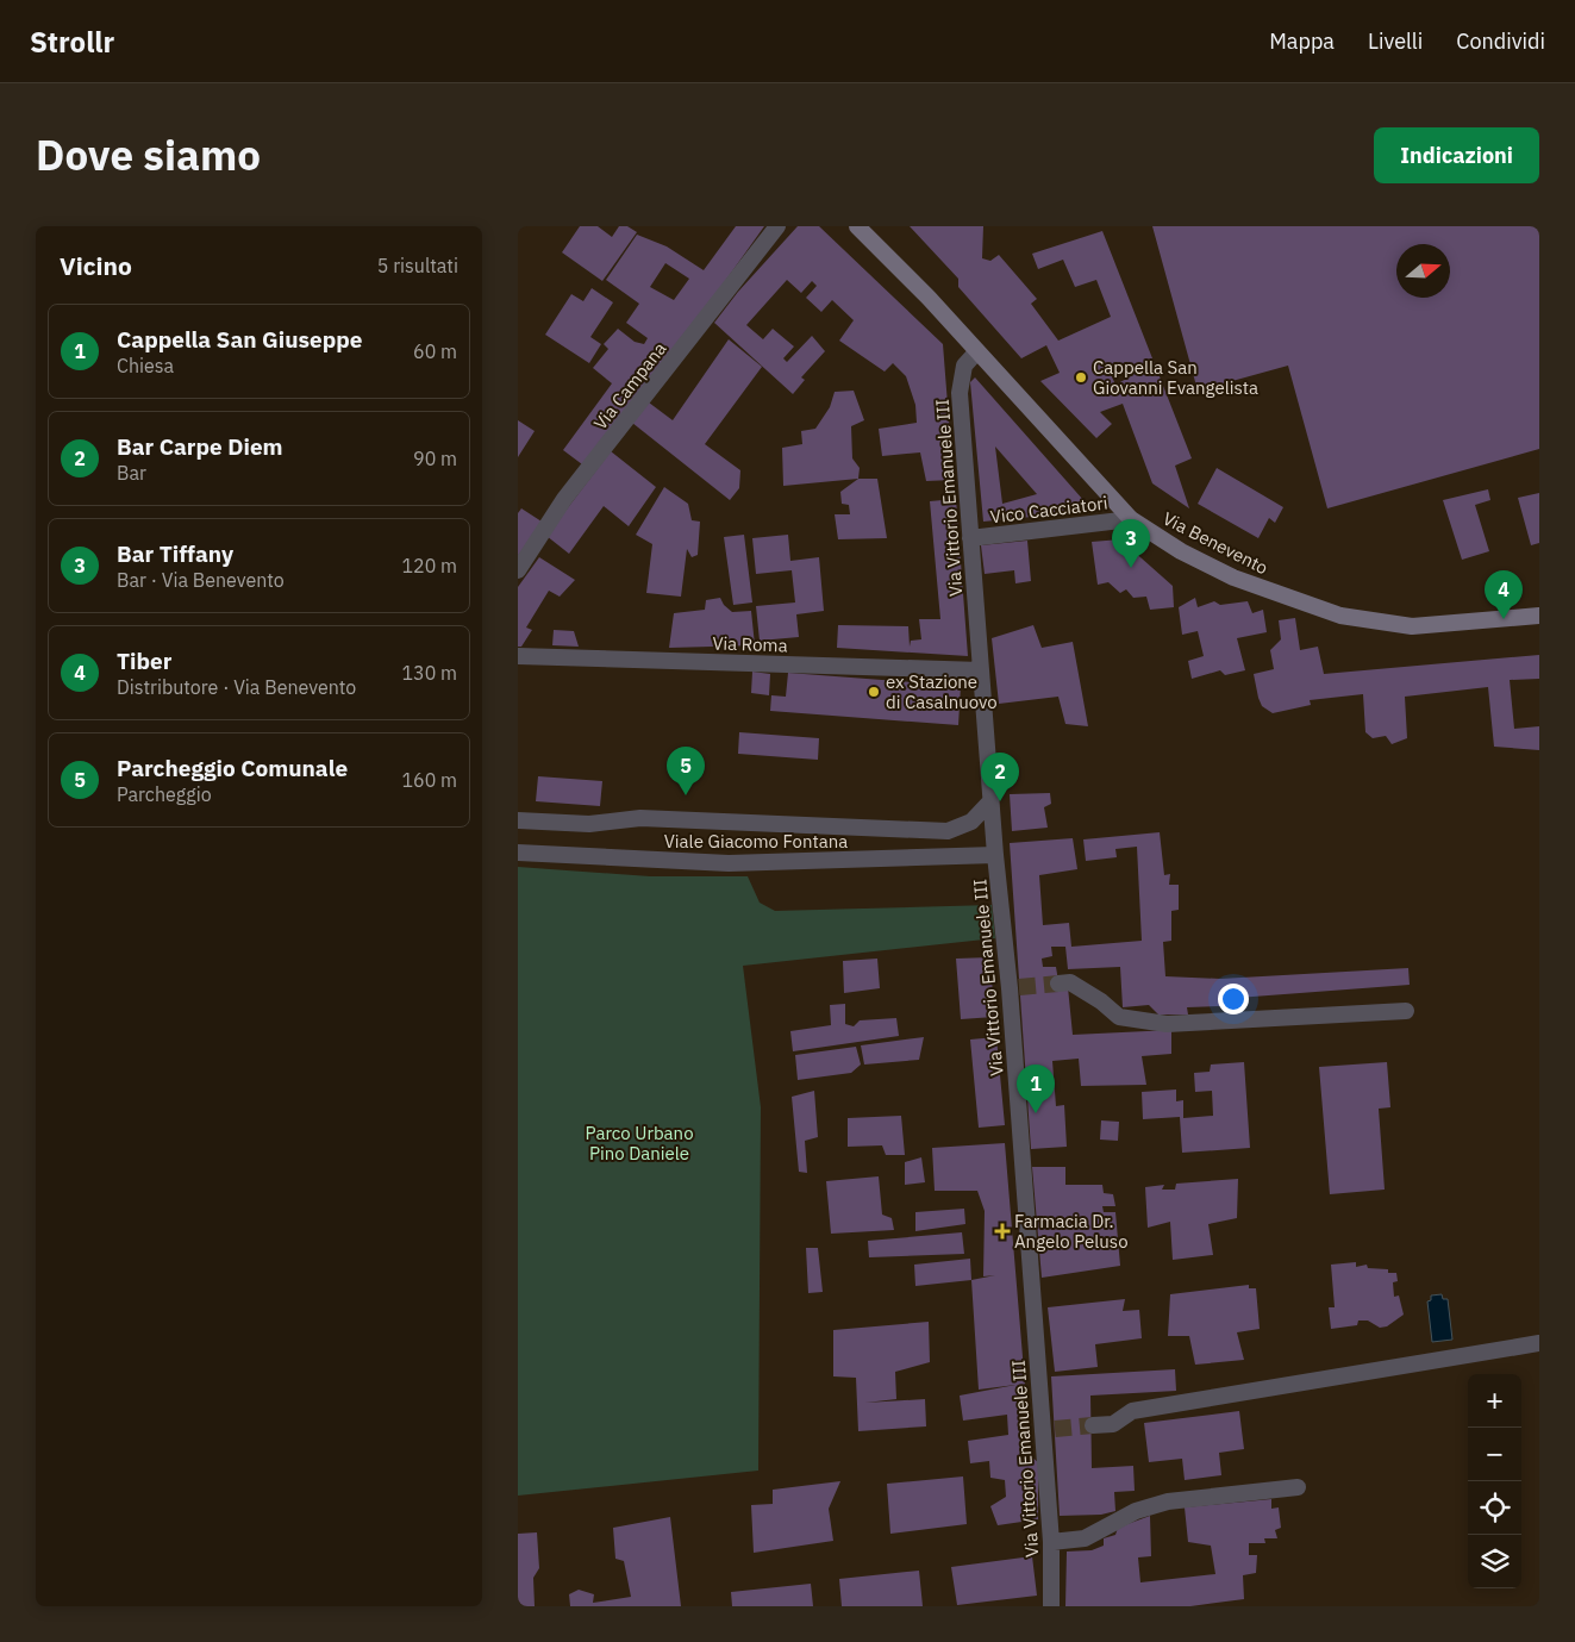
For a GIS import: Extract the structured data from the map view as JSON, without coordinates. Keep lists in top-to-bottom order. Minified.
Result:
{"streets":{"main road":["Via Benevento"],"street":["Via Campana","Via Vittorio Emanuele III","Vico Cacciatori","Via Roma","Viale Giacomo Fontana"]},"crossings":[["Via Vittorio Emanuele III","Vico Cacciatori"],["Via Vittorio Emanuele III","Via Benevento"],["Via Vittorio Emanuele III","Via Roma"],["Via Vittorio Emanuele III","Viale Giacomo Fontana"],["Vico Cacciatori","Via Benevento"]],"parks":["Parco Urbano Pino Daniele"],"places":{"other":["Cappella San Giovanni Evangelista","ex Stazione di Casalnuovo"],"health":["Farmacia Dr. Angelo Peluso"]},"north":"right","page":{"header":"Strollr","nav":["Mappa","Livelli","Condividi"],"title":"Dove siamo","buttons":"Indicazioni","heading":["Vicino","5 risultati"],"list":[{"mark":"1","name":"Cappella San Giuseppe","note":"Chiesa","value":"60 m"},{"mark":"2","name":"Bar Carpe Diem","note":"Bar","value":"90 m"},{"mark":"3","name":"Bar Tiffany","note":"Bar · Via Benevento","value":"120 m"},{"mark":"4","name":"Tiber","note":"Distributore · Via Benevento","value":"130 m"},{"mark":"5","name":"Parcheggio Comunale","note":"Parcheggio","value":"160 m"}],"pins":["3","4","5","2","1"],"map_buttons":["+","−"]}}
